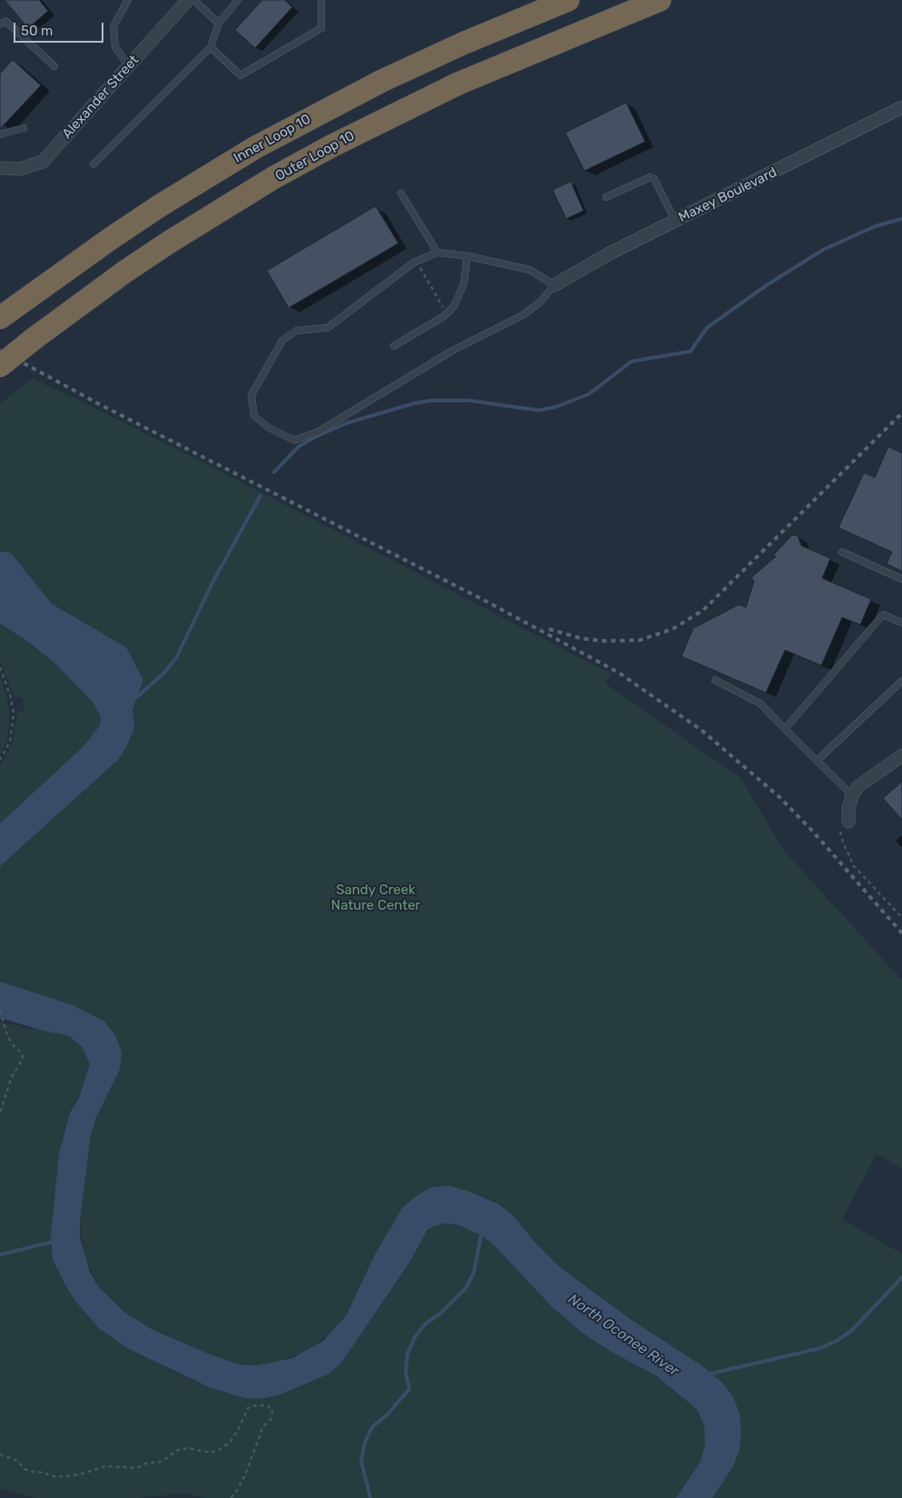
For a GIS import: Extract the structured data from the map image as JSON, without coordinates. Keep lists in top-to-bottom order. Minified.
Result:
{"streets":{"highway":["Inner Loop 10","Outer Loop 10"],"street":["Alexander Street","Maxey Boulevard"]},"water":["North Oconee River"],"parks":["Sandy Creek Nature Center"],"scale_bar":"50 m"}
